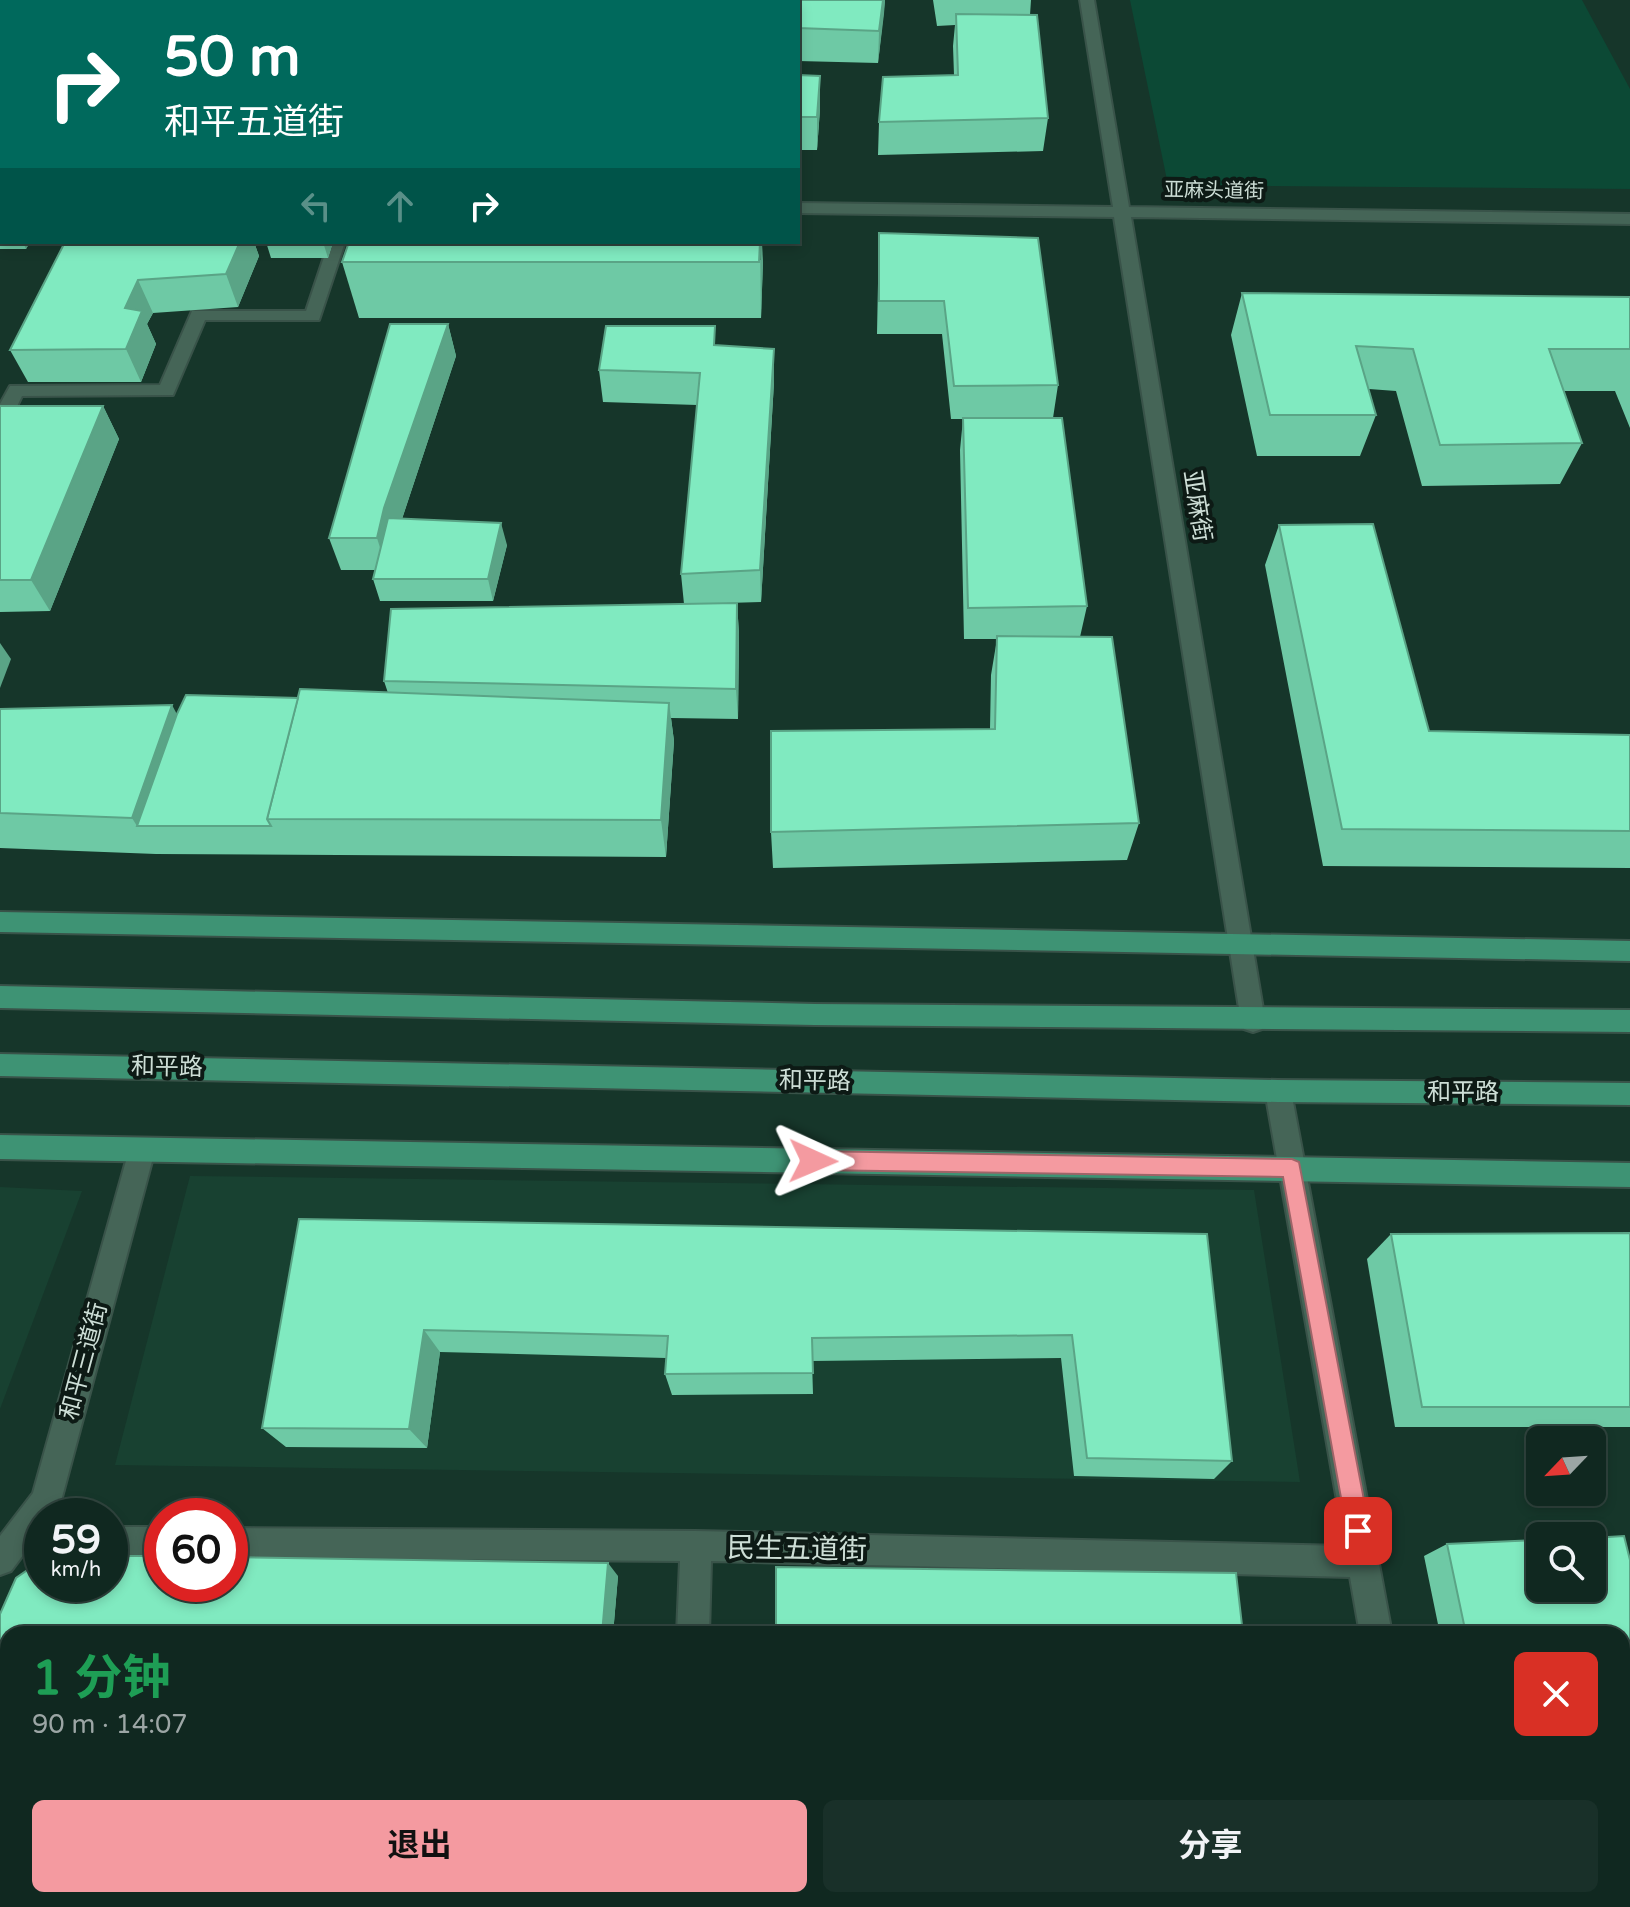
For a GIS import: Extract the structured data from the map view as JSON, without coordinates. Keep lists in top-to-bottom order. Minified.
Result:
{"streets":{"main road":["和平路"],"street":["亚麻头道街","亚麻街","和平三道街","民生五道街"]},"crossings":[["亚麻头道街","亚麻街"]],"north":"bottom left","page":{"turn":["50 m","和平五道街"],"speed":"59 km/h","limit":"60","heading":["1 分钟","90 m · 14:07"],"buttons":["退出","分享"]}}
